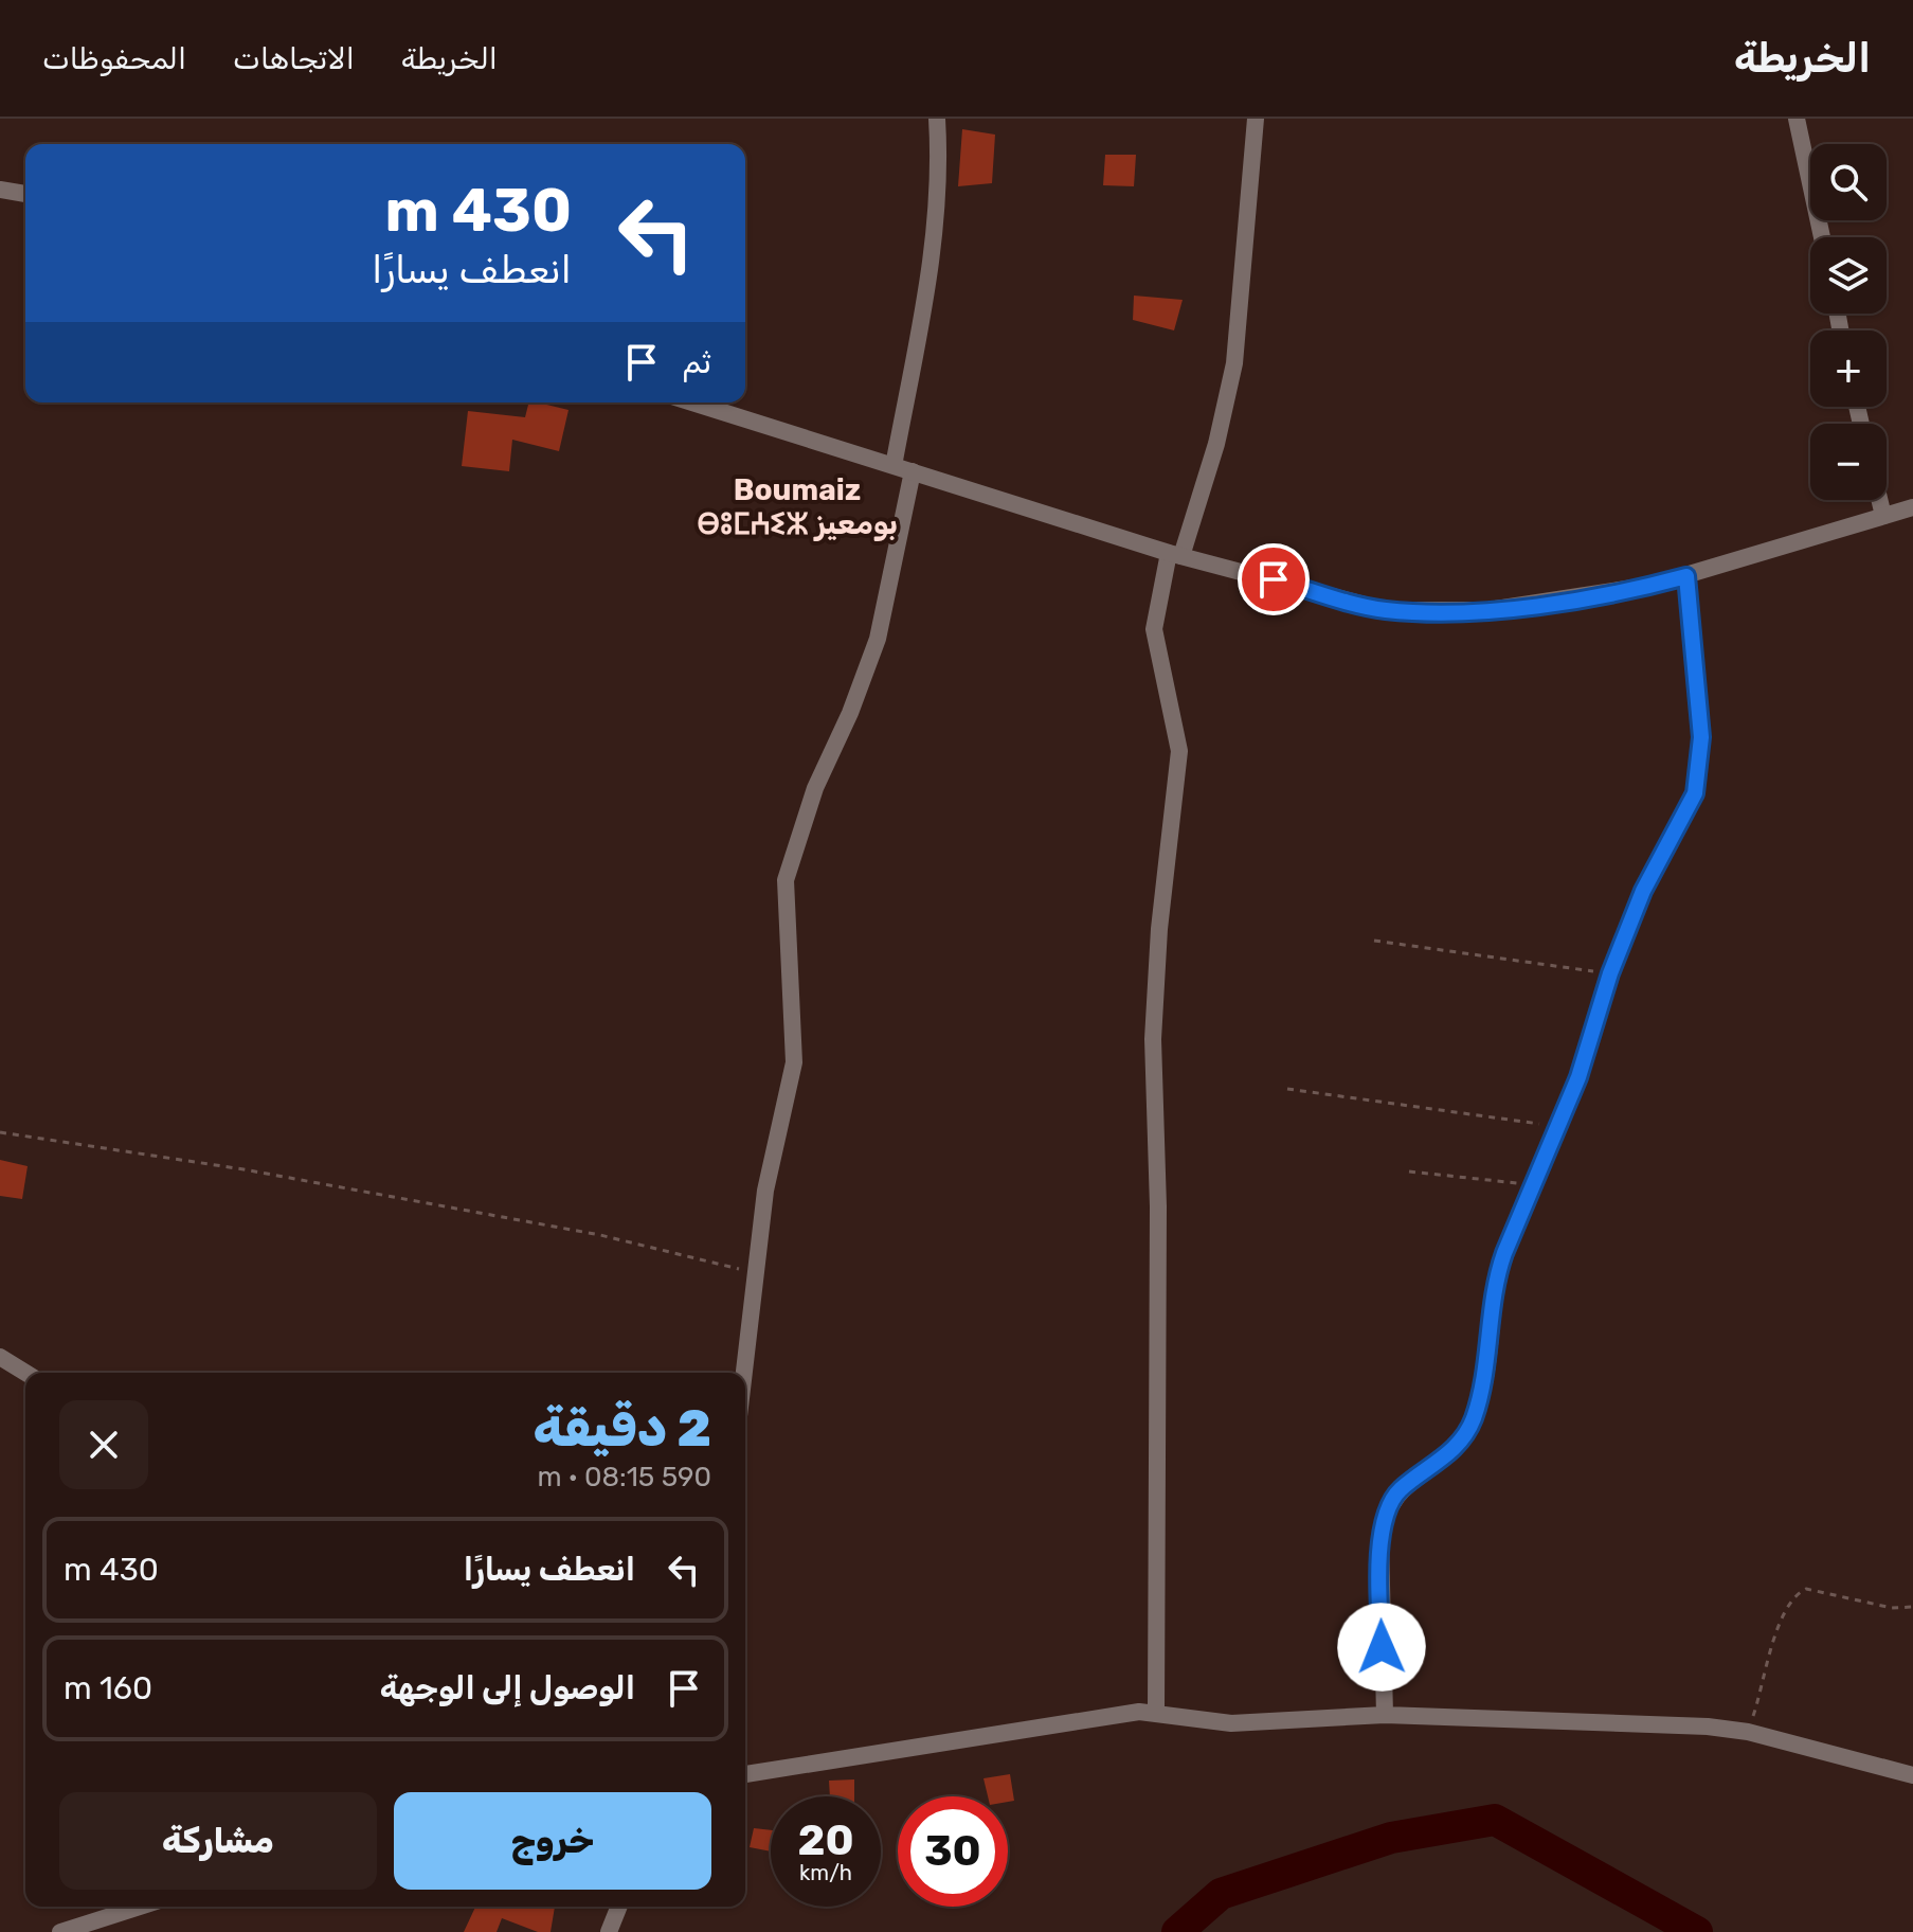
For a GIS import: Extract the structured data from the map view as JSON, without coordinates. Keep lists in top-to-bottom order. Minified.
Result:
{"districts":["Boumaiz ⴱⵓⵎⵄⵉⵣ بومعيز"],"page":{"header":"الخريطة","nav":["الخريطة","الاتجاهات","المحفوظات"],"map_buttons":["+","−"],"turn":["430 m","انعطف يسارًا"],"then":"ثم","heading":["2 دقيقة","590 m · 08:15"],"list":[{"name":"انعطف يسارًا","value":"430 m"},{"name":"الوصول إلى الوجهة","value":"160 m"}],"buttons":["خروج","مشاركة"],"speed":"20 km/h","limit":"30"}}
